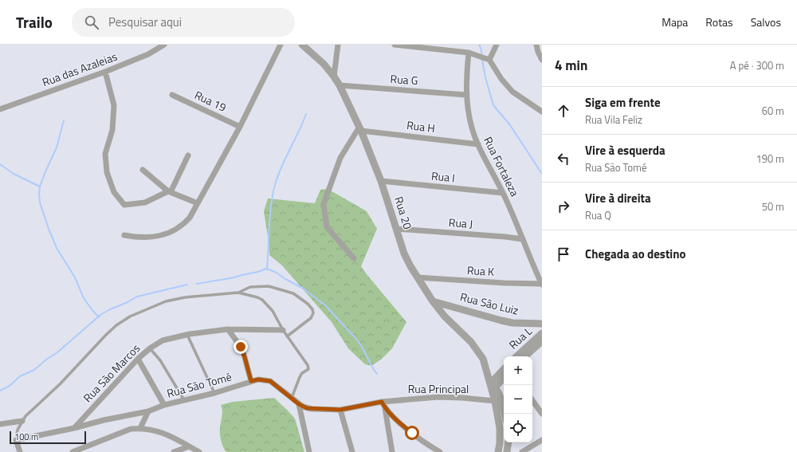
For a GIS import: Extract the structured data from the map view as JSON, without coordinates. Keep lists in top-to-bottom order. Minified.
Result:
{"streets":{"street":["Rua das Azaleias","Rua G","Rua 19","Rua H","Rua Fortaleza","Rua I","Rua 20","Rua J","Rua K","Rua São Luiz","Rua L","Rua São Marcos","Rua São Tomé","Rua Principal"]},"crossings":[["Rua G","Rua Fortaleza"],["Rua G","Rua 20"],["Rua H","Rua Fortaleza"],["Rua H","Rua 20"],["Rua Fortaleza","Rua I"],["Rua Fortaleza","Rua J"],["Rua Fortaleza","Rua K"],["Rua I","Rua 20"],["Rua 20","Rua J"],["Rua 20","Rua K"],["Rua 20","Rua São Luiz"],["Rua 20","Rua Principal"],["Rua São Marcos","Rua São Tomé"],["Rua São Tomé","Rua Principal"]],"scale_bar":"100 m","page":{"header":"Trailo","search":"Pesquisar aqui","nav":["Mapa","Rotas","Salvos"],"heading":["4 min","A pé · 300 m"],"list":[["Siga em frente","Rua Vila Feliz","60 m"],["Vire à esquerda","Rua São Tomé","190 m"],["Vire à direita","Rua Q","50 m"],"Chegada ao destino"],"map_buttons":["+","−"],"scale":"100 m"}}
